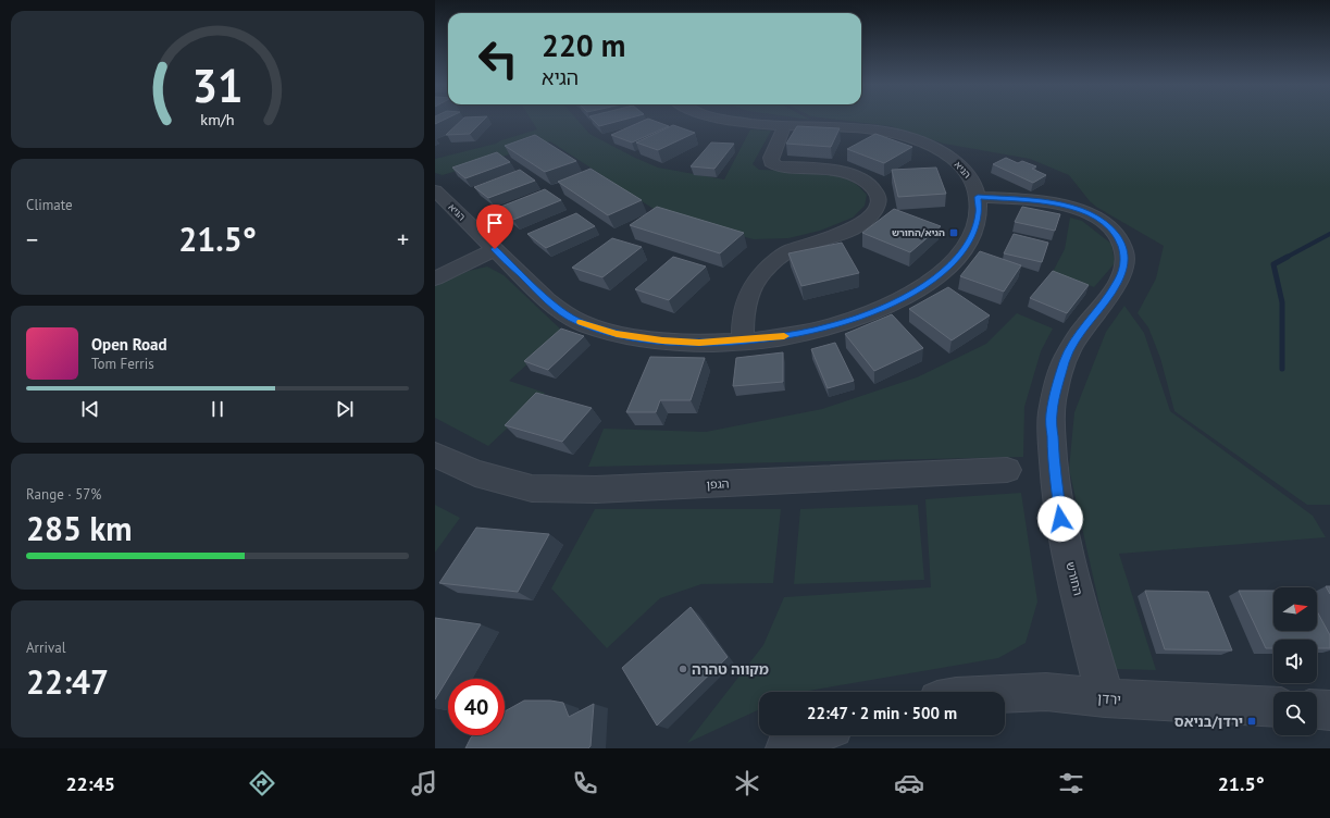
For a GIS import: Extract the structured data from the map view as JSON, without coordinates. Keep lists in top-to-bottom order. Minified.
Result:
{"streets":{"street":["הגיא","הגפן","החורש","ירדן"]},"crossings":[["הגיא","החורש"],["החורש","ירדן"]],"places":{"transit":["הגיא/החורש","ירדן/בניאס"],"other":["מקווה טהרה"]},"north":"right","page":{"turn":["220 m","הגיא"],"tile":["Climate",["Range · 57%","285 km"],["Arrival","22:47"]],"heat":["−","21.5°","+"],"song":["Open Road","Tom Ferris"],"limit":"40","trip":"22:47 · 2 min · 500 m","tabs":["22:45","21.5°"],"gauge":["31","km/h"]}}
